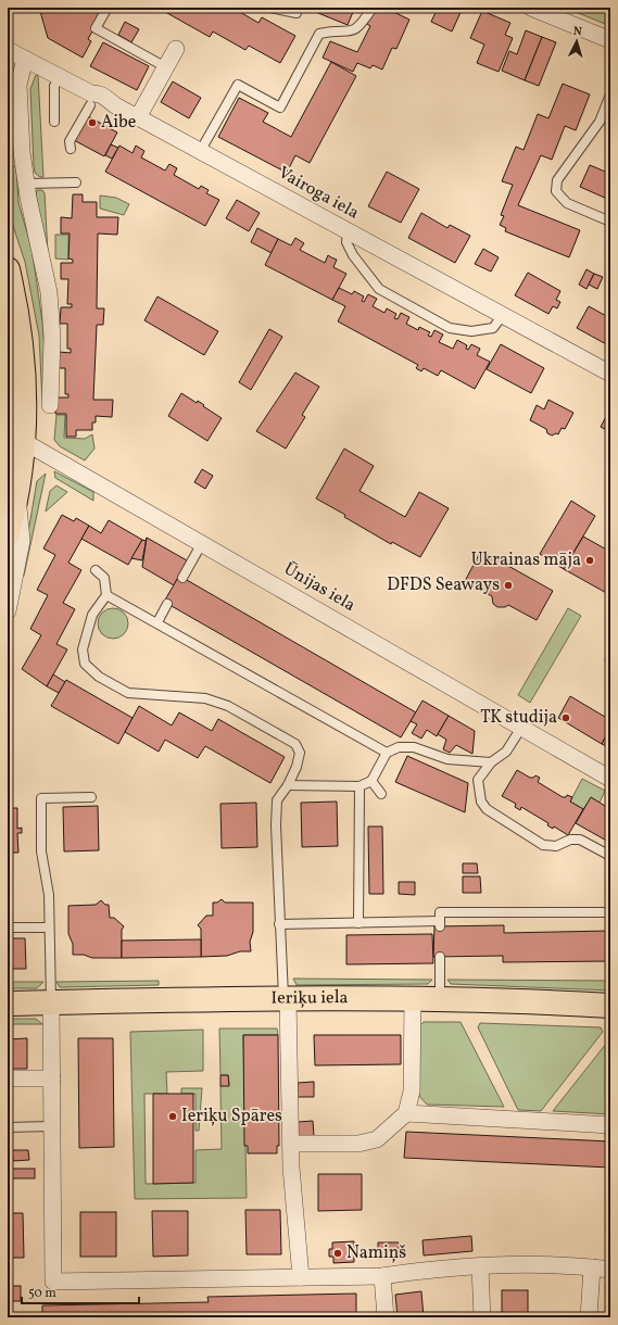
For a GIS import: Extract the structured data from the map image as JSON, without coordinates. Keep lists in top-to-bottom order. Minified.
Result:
{"streets":{"main road":["Ieriķu iela"],"street":["Vairoga iela","Ūnijas iela"]},"places":["Aibe","Ukrainas māja","DFDS Seaways","TK studija","Ieriķu Spāres","Namiņš"],"scale_bar":"50 m","north":"top"}
